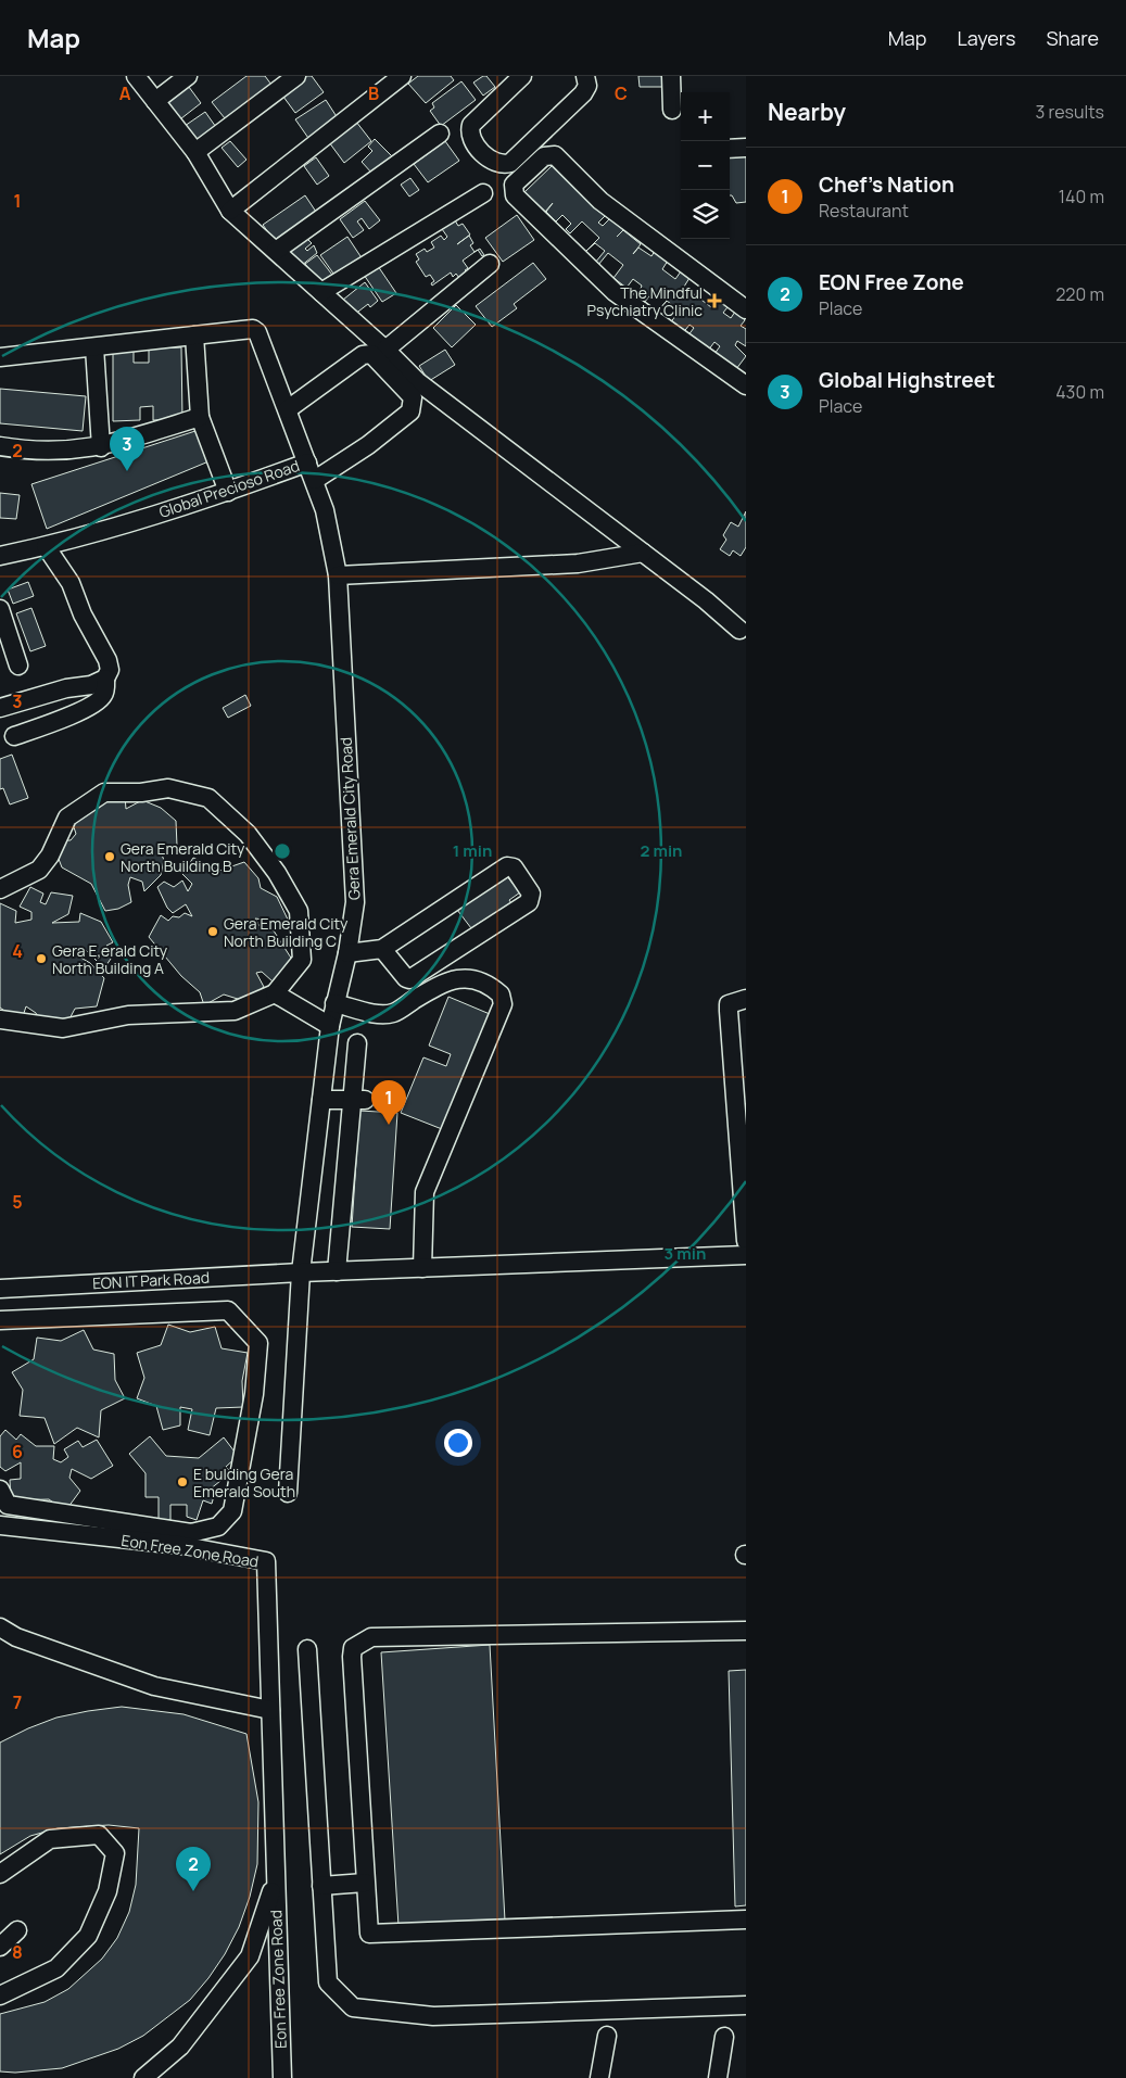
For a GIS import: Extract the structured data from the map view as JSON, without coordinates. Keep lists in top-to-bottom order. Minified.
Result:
{"streets":{"street":["Global Precioso Road","Gera Emerald City Road","EON IT Park Road","Eon Free Zone Road"]},"crossings":[["Global Precioso Road","Gera Emerald City Road"],["Gera Emerald City Road","EON IT Park Road"]],"places":{"health":["The Mindful Psychiatry Clinic"],"other":["Gera Emerald City North Building B","Gera Emerald City North Building C","Gera E,erald City North Building A","E bulding Gera Emerald South"]},"page":{"header":"Map","nav":["Map","Layers","Share"],"heading":["Nearby","3 results"],"map_buttons":["+","−"],"list":[{"mark":"1","name":"Chef’s Nation","note":"Restaurant","value":"140 m"},{"mark":"2","name":"EON Free Zone","note":"Place","value":"220 m"},{"mark":"3","name":"Global Highstreet","note":"Place","value":"430 m"}],"pins":["3","1","2"]},"grid":{"columns":["A","B","C"],"rows":["1","2","3","4","5","6","7","8"]},"rings":["1 min","2 min","3 min"]}
